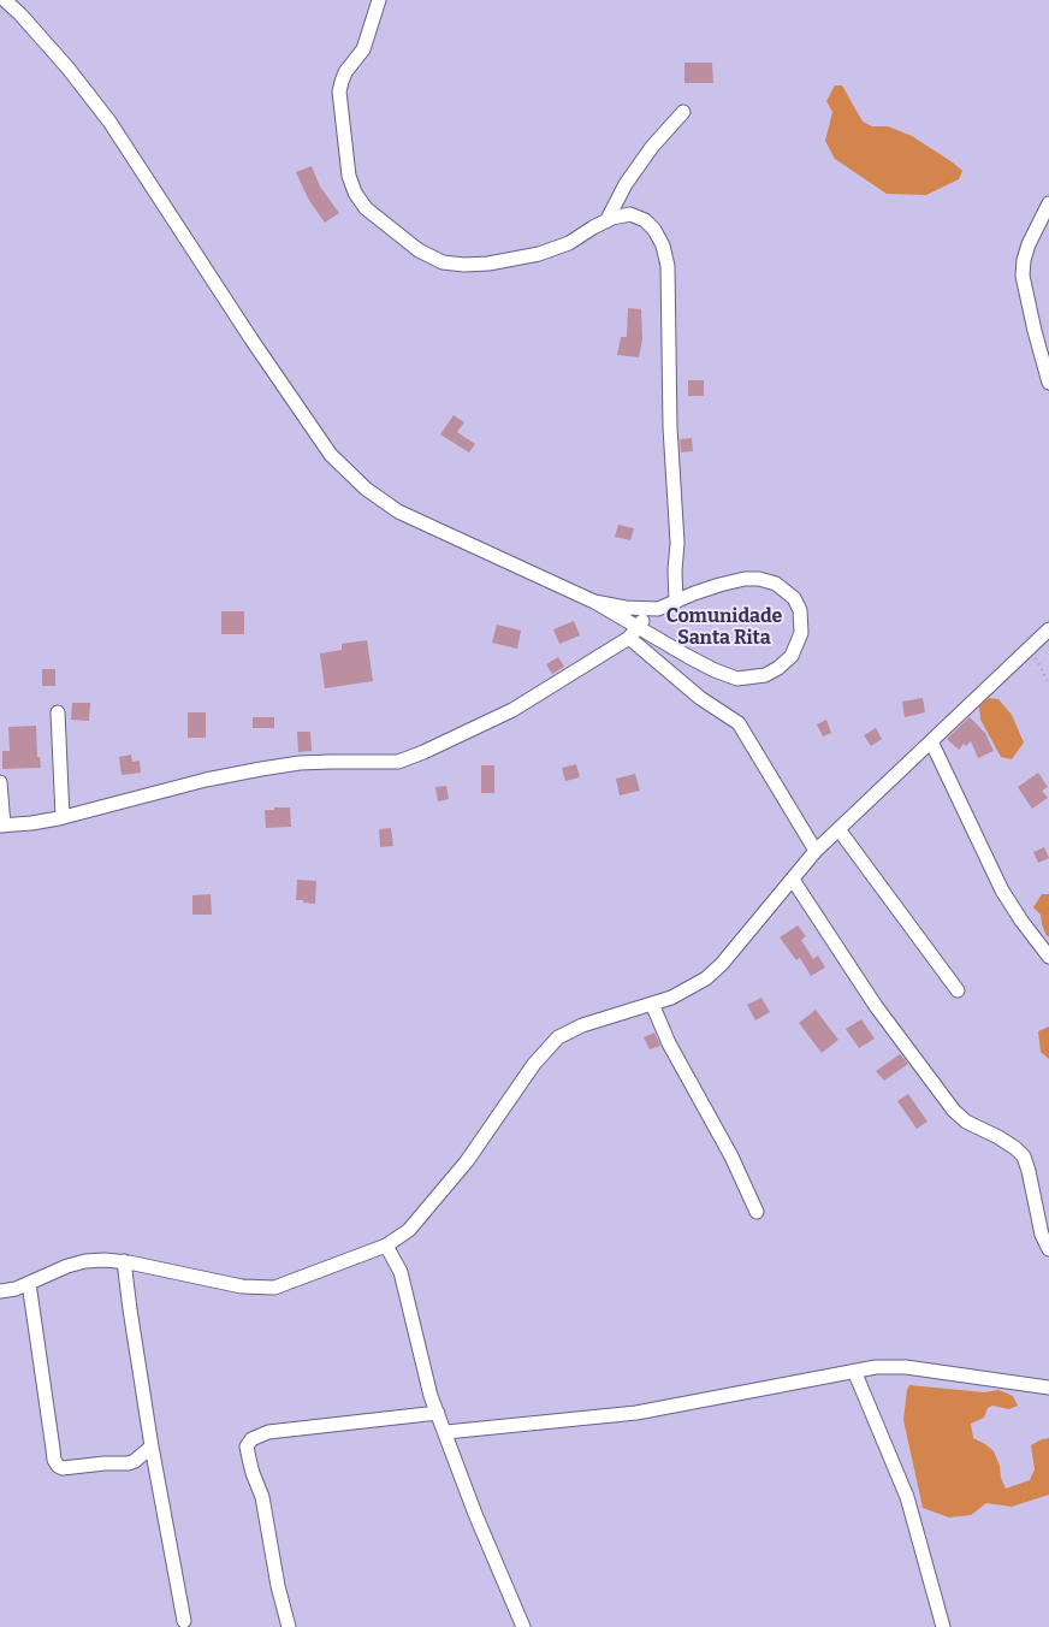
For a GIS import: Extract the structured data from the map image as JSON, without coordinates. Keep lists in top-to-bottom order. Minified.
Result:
{"districts":["Comunidade Santa Rita"]}
